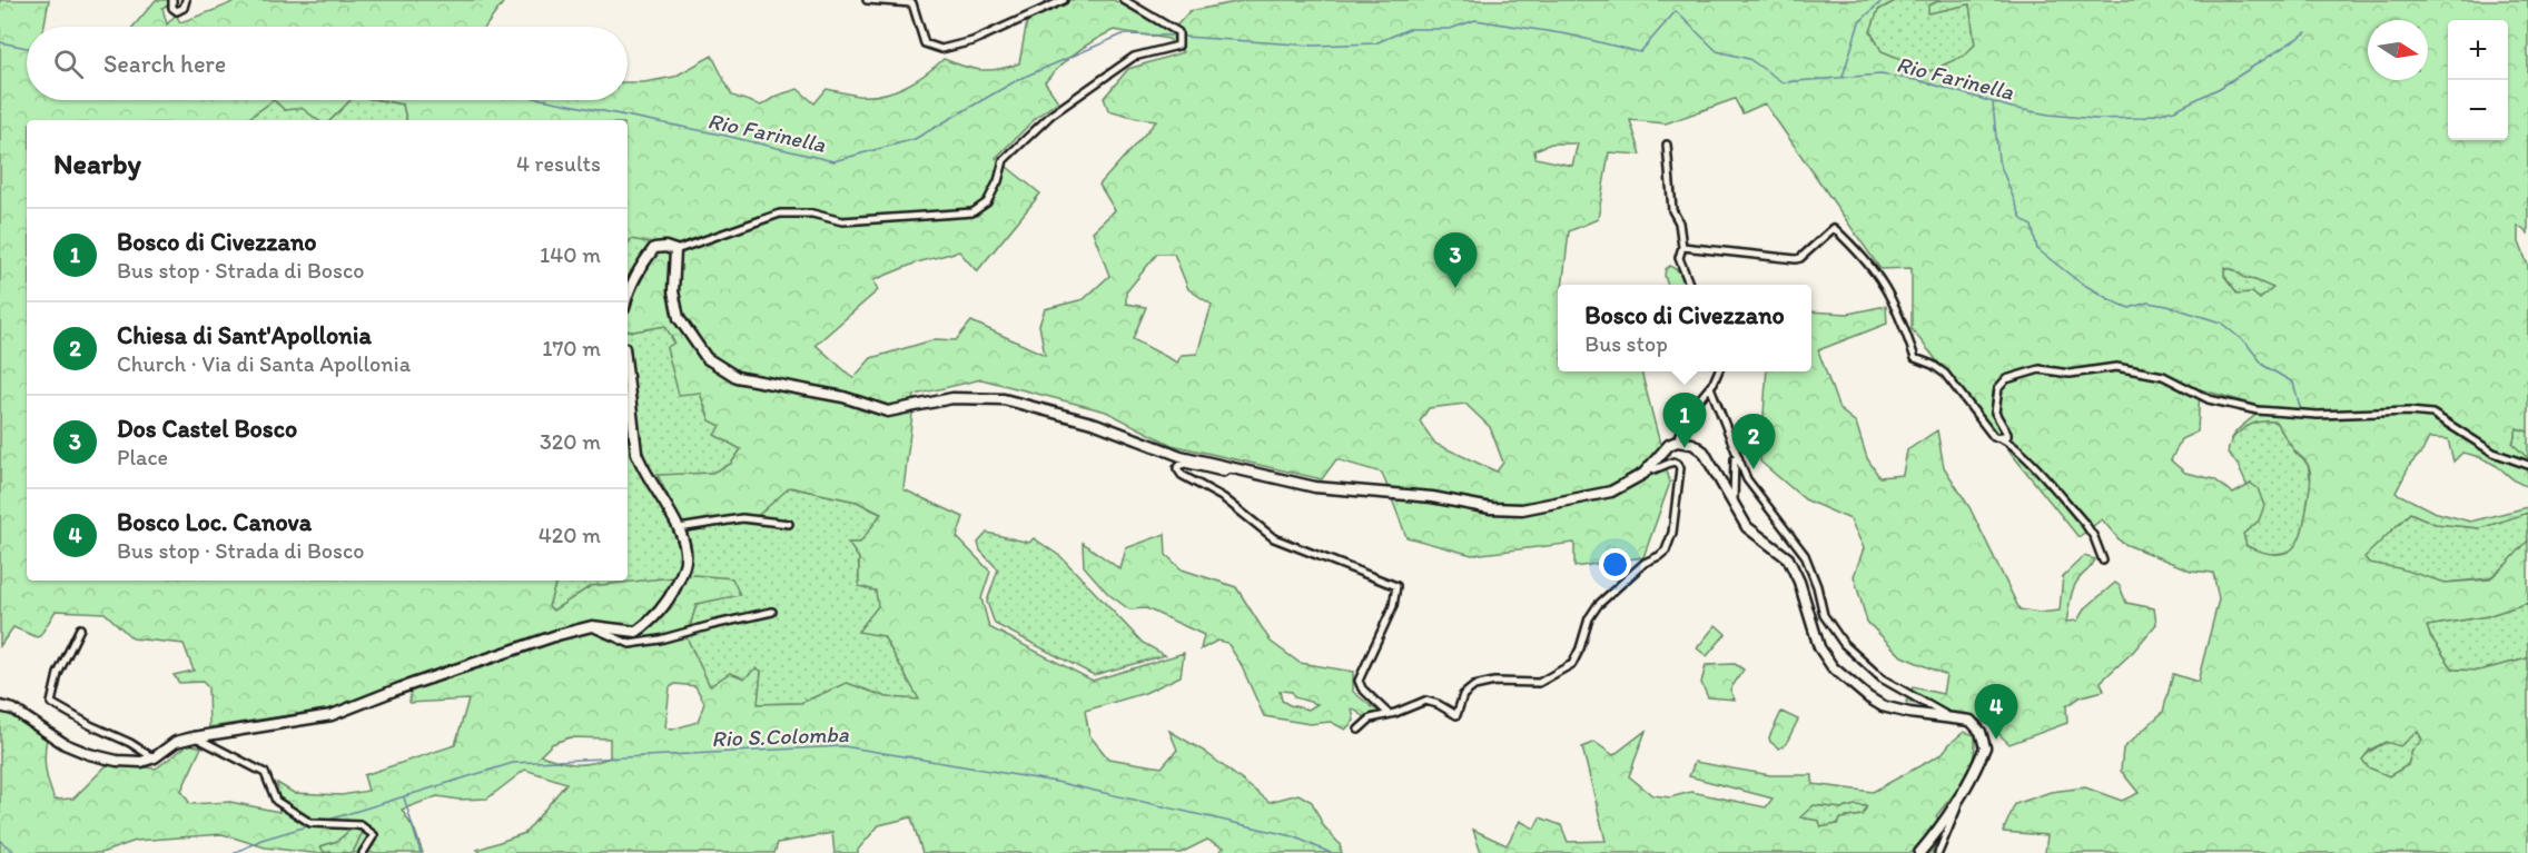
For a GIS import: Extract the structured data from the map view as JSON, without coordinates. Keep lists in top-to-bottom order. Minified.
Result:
{"water":["Rio Farinella","Rio S.Colomba"],"north":"right","page":{"map_buttons":["+","−"],"search":"Search here","heading":["Nearby","4 results"],"list":[{"mark":"1","name":"Bosco di Civezzano","note":"Bus stop · Strada di Bosco","value":"140 m"},{"mark":"2","name":"Chiesa di Sant'Apollonia","note":"Church · Via di Santa Apollonia","value":"170 m"},{"mark":"3","name":"Dos Castel Bosco","note":"Place","value":"320 m"},{"mark":"4","name":"Bosco Loc. Canova","note":"Bus stop · Strada di Bosco","value":"420 m"}],"pins":["3","1","2","4"],"popup":["Bosco di Civezzano","Bus stop"]}}
